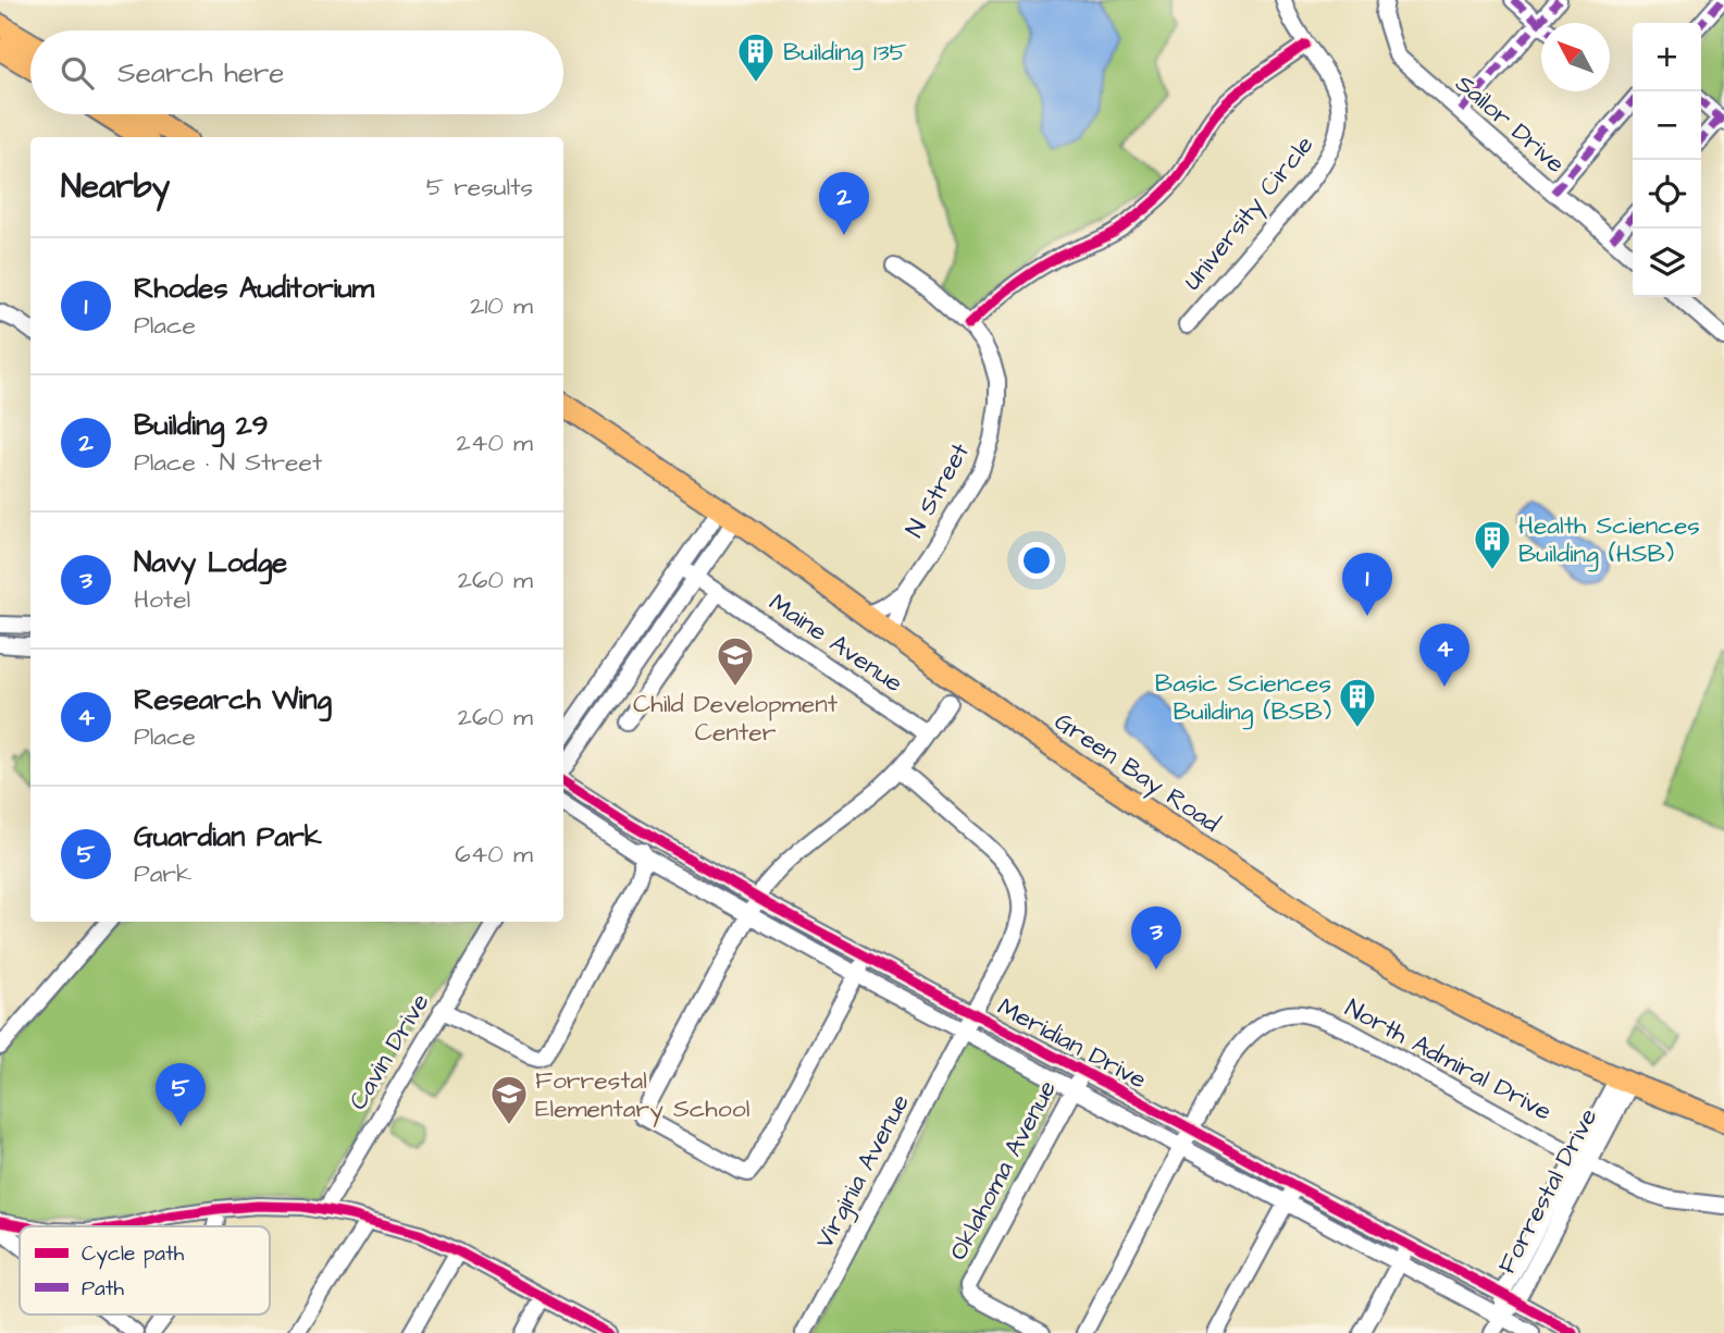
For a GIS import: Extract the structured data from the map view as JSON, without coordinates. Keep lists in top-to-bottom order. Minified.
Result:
{"streets":{"main road":["Green Bay Road"],"street":["Sailor Drive","University Circle","N Street","Maine Avenue","Meridian Drive","Cavin Drive","North Admiral Drive","Oklahoma Avenue","Virginia Avenue","Forrestal Drive"]},"crossings":[["N Street","Green Bay Road"],["Green Bay Road","Forrestal Drive"],["Meridian Drive","North Admiral Drive"],["Meridian Drive","Oklahoma Avenue"],["Meridian Drive","Virginia Avenue"],["Meridian Drive","Forrestal Drive"],["North Admiral Drive","Forrestal Drive"]],"places":{"building":["Building 135","Health Sciences Building (HSB)","Basic Sciences Building (BSB)"],"school or university":["Child Development Center","Forrestal Elementary School"]},"legend":["Cycle path","Path"],"north":"top left","page":{"map_buttons":["+","−"],"search":"Search here","heading":["Nearby","5 results"],"pins":["2","1","4","3","5"],"list":[{"mark":"1","name":"Rhodes Auditorium","note":"Place","value":"210 m"},{"mark":"2","name":"Building 29","note":"Place · N Street","value":"240 m"},{"mark":"3","name":"Navy Lodge","note":"Hotel","value":"260 m"},{"mark":"4","name":"Research Wing","note":"Place","value":"260 m"},{"mark":"5","name":"Guardian Park","note":"Park","value":"640 m"}]}}
